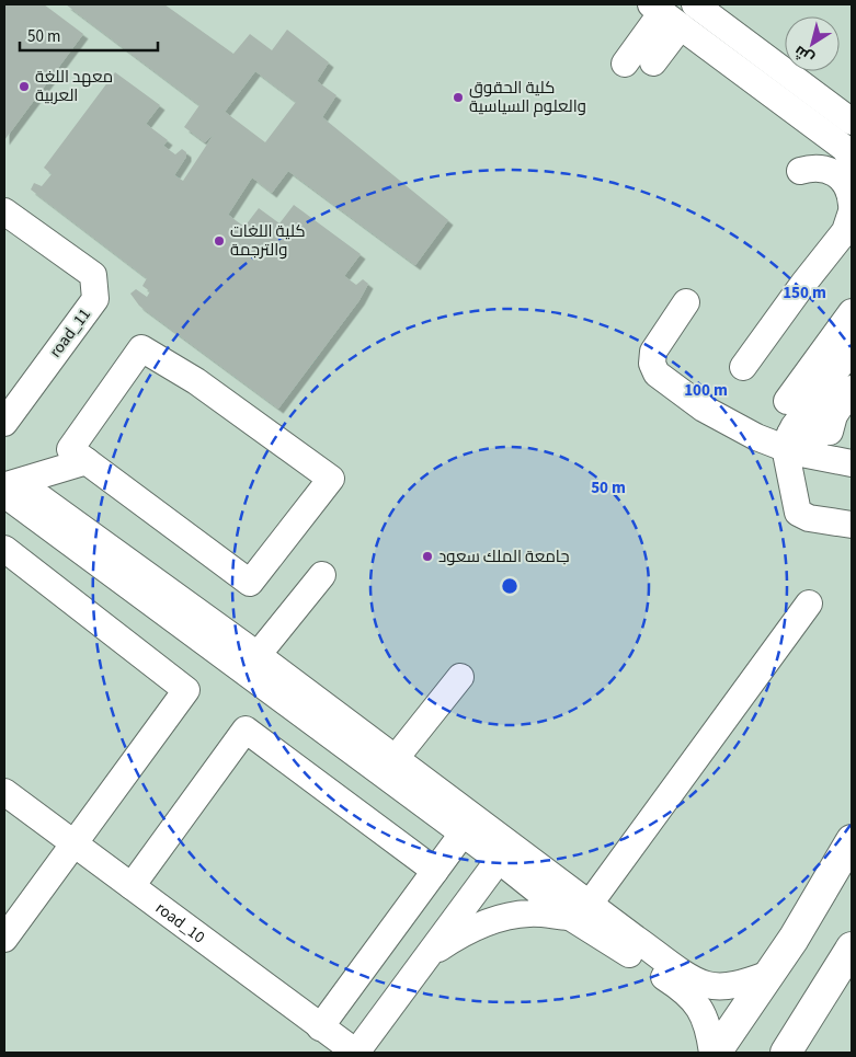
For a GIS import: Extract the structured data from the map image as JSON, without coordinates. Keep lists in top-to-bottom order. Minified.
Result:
{"streets":{"lane":["road_11","road_10"]},"places":["معهد اللغة العربية","كلية الحقوق والعلوم السياسية","كلية اللغات والترجمة","جامعة الملك سعود"],"scale_bar":"50 m","north":"bottom left","rings":["150 m","100 m","50 m"]}
